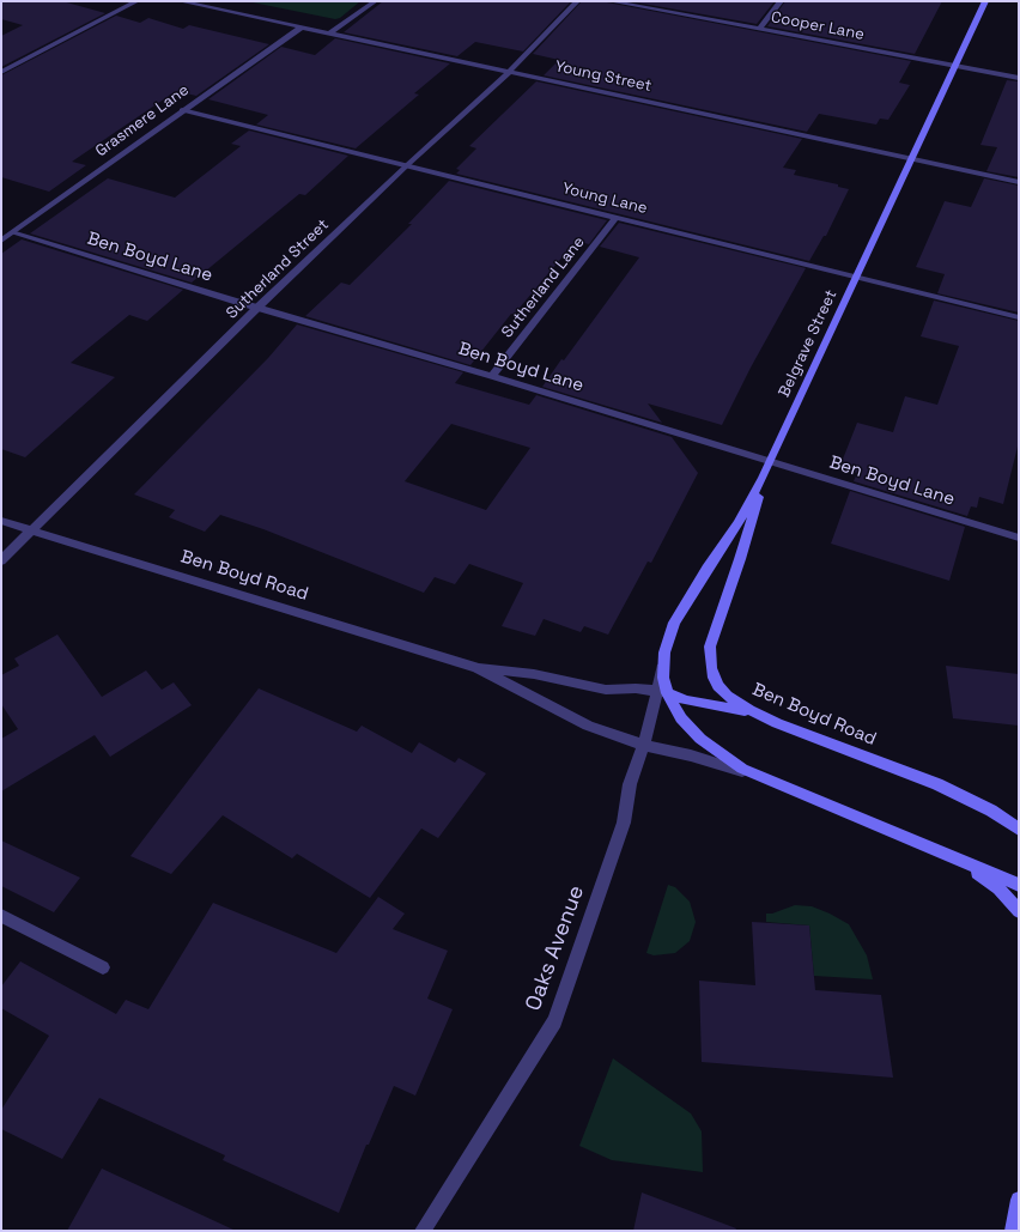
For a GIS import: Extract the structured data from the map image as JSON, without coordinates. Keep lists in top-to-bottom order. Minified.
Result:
{"streets":{"main road":["Belgrave Street","Ben Boyd Road"],"street":["Cooper Lane","Young Street","Grasmere Lane","Young Lane","Ben Boyd Lane","Sutherland Street","Sutherland Lane","Oaks Avenue"]},"crossings":[["Cooper Lane","Belgrave Street"],["Young Street","Grasmere Lane"],["Young Street","Sutherland Street"],["Young Street","Belgrave Street"],["Grasmere Lane","Young Lane"],["Grasmere Lane","Ben Boyd Lane"],["Young Lane","Sutherland Street"],["Young Lane","Sutherland Lane"],["Young Lane","Belgrave Street"],["Ben Boyd Lane","Sutherland Street"],["Ben Boyd Lane","Sutherland Lane"],["Ben Boyd Lane","Belgrave Street"],["Sutherland Street","Ben Boyd Road"],["Belgrave Street","Ben Boyd Road"],["Belgrave Street","Oaks Avenue"],["Ben Boyd Road","Oaks Avenue"]]}
